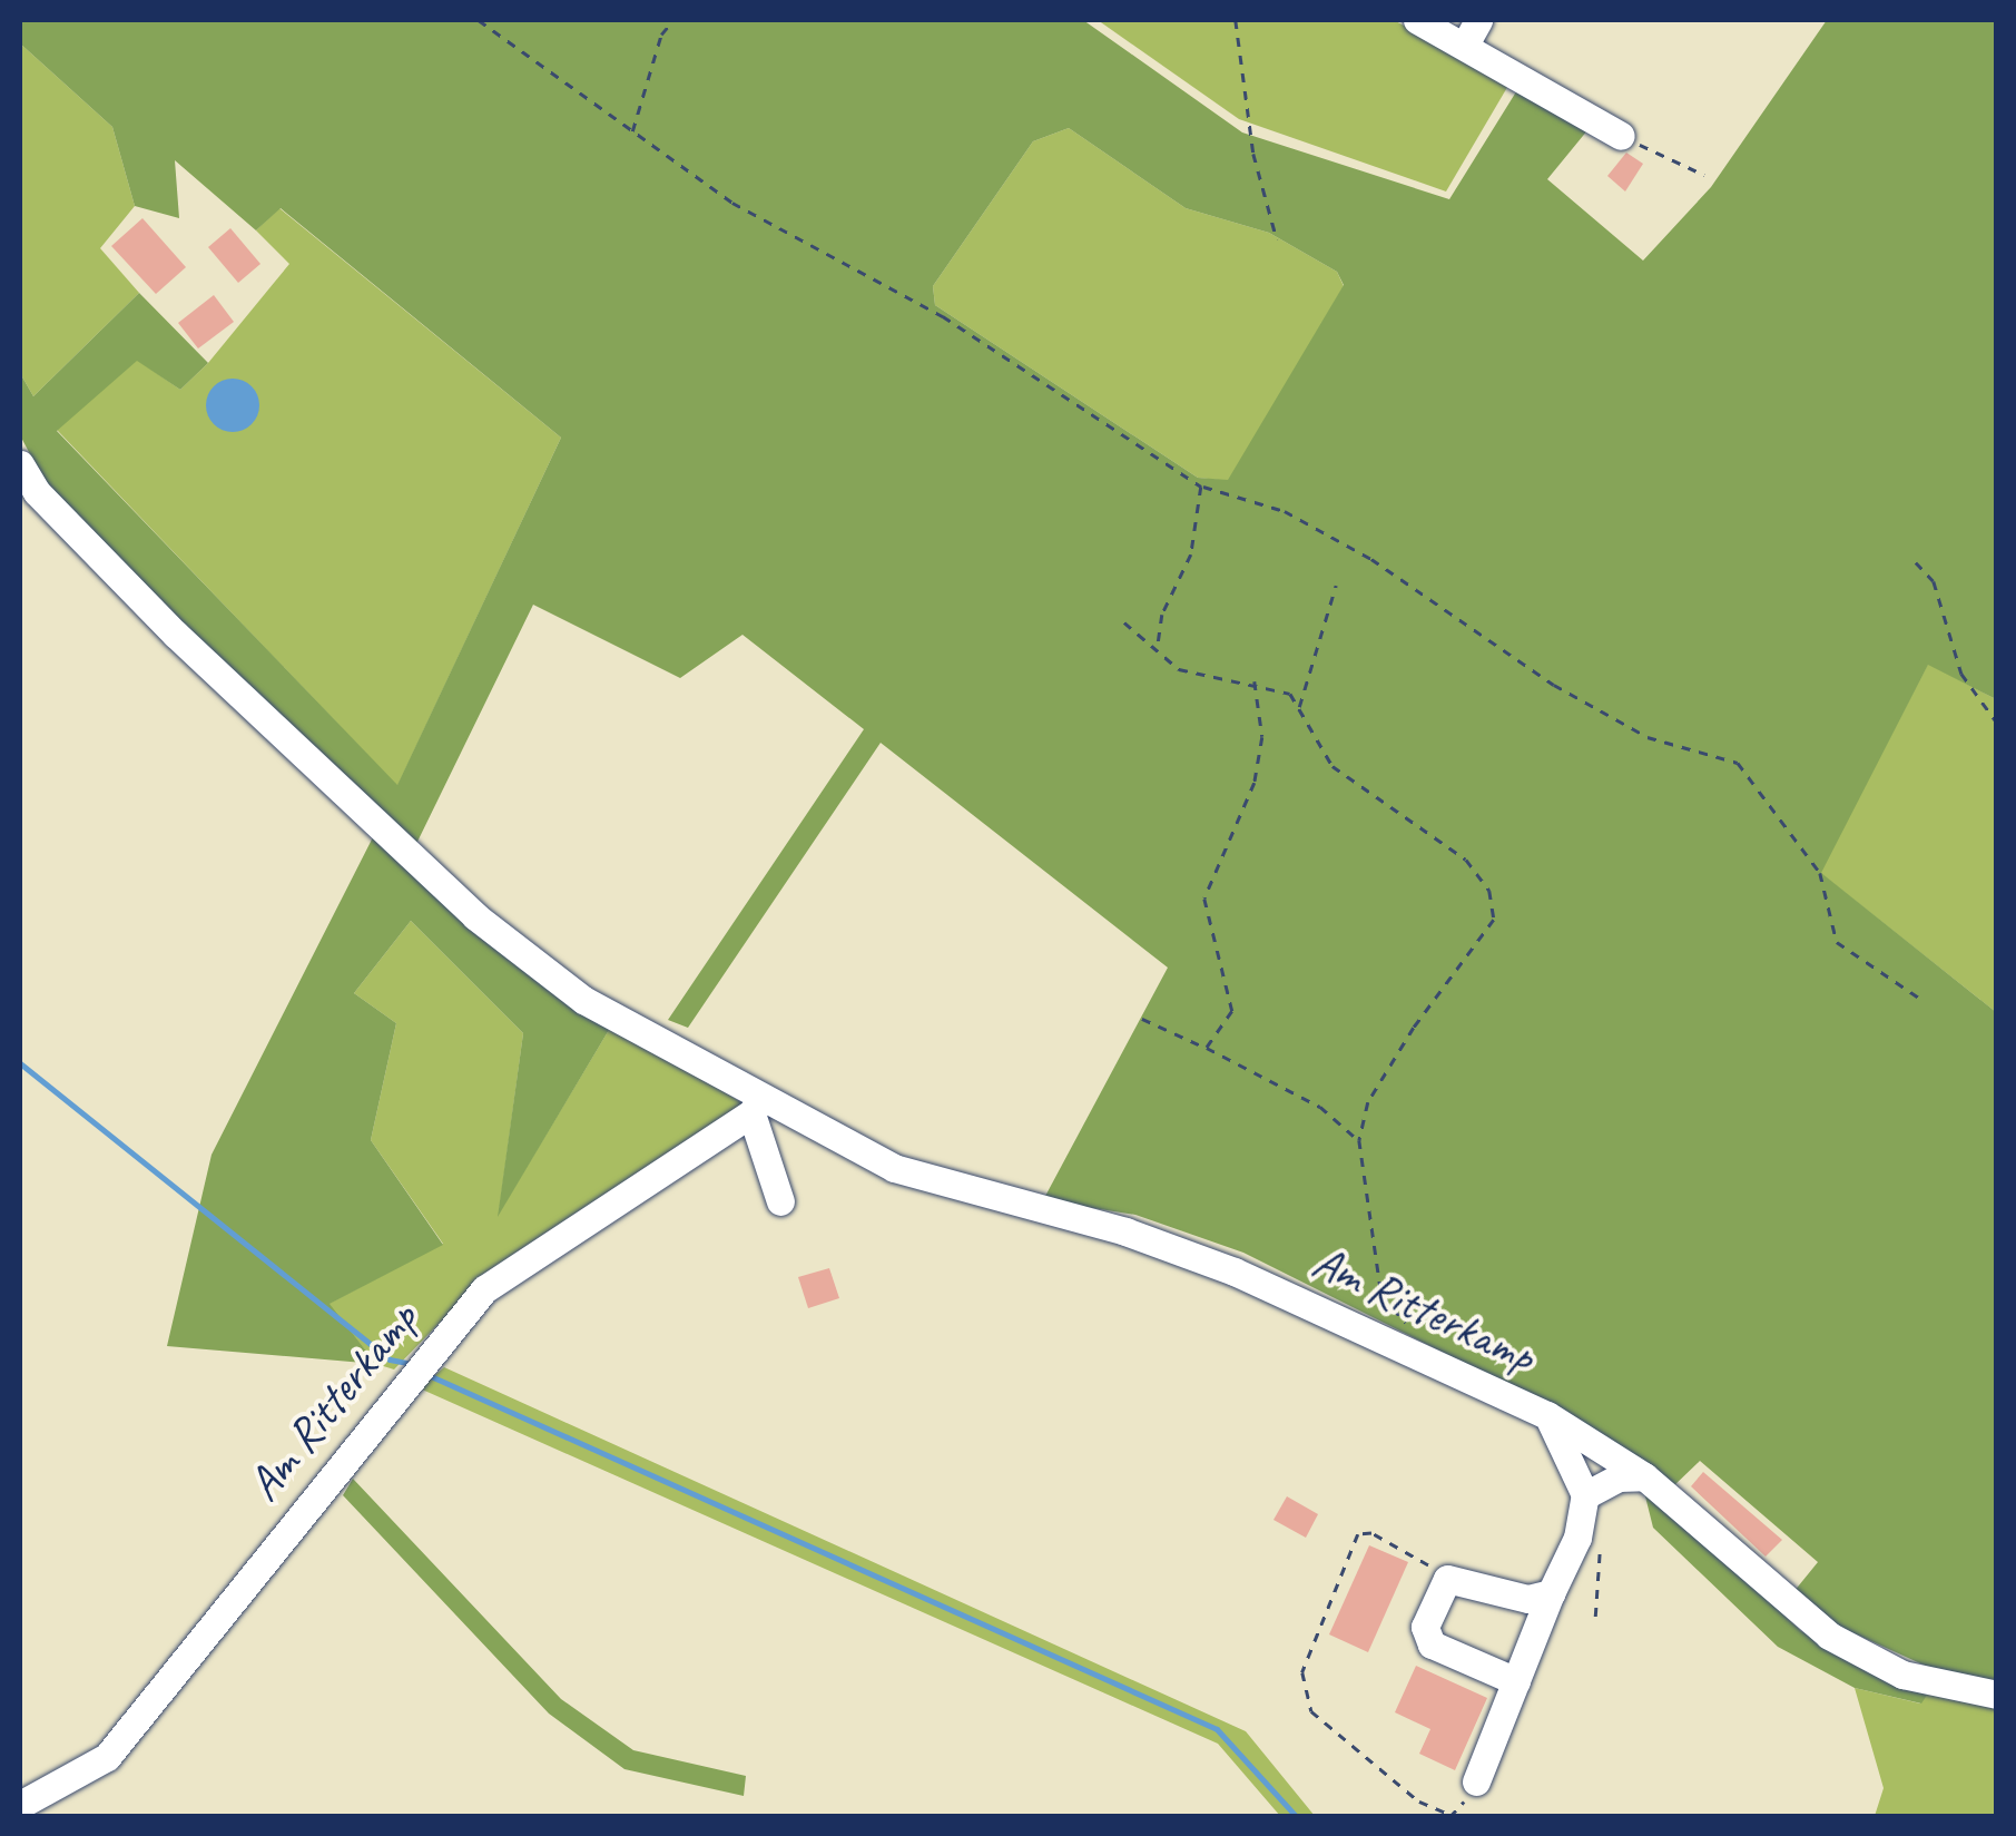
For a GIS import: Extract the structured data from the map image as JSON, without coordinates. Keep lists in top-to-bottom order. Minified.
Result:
{"streets":{"street":["Am Ritterkamp"]}}
